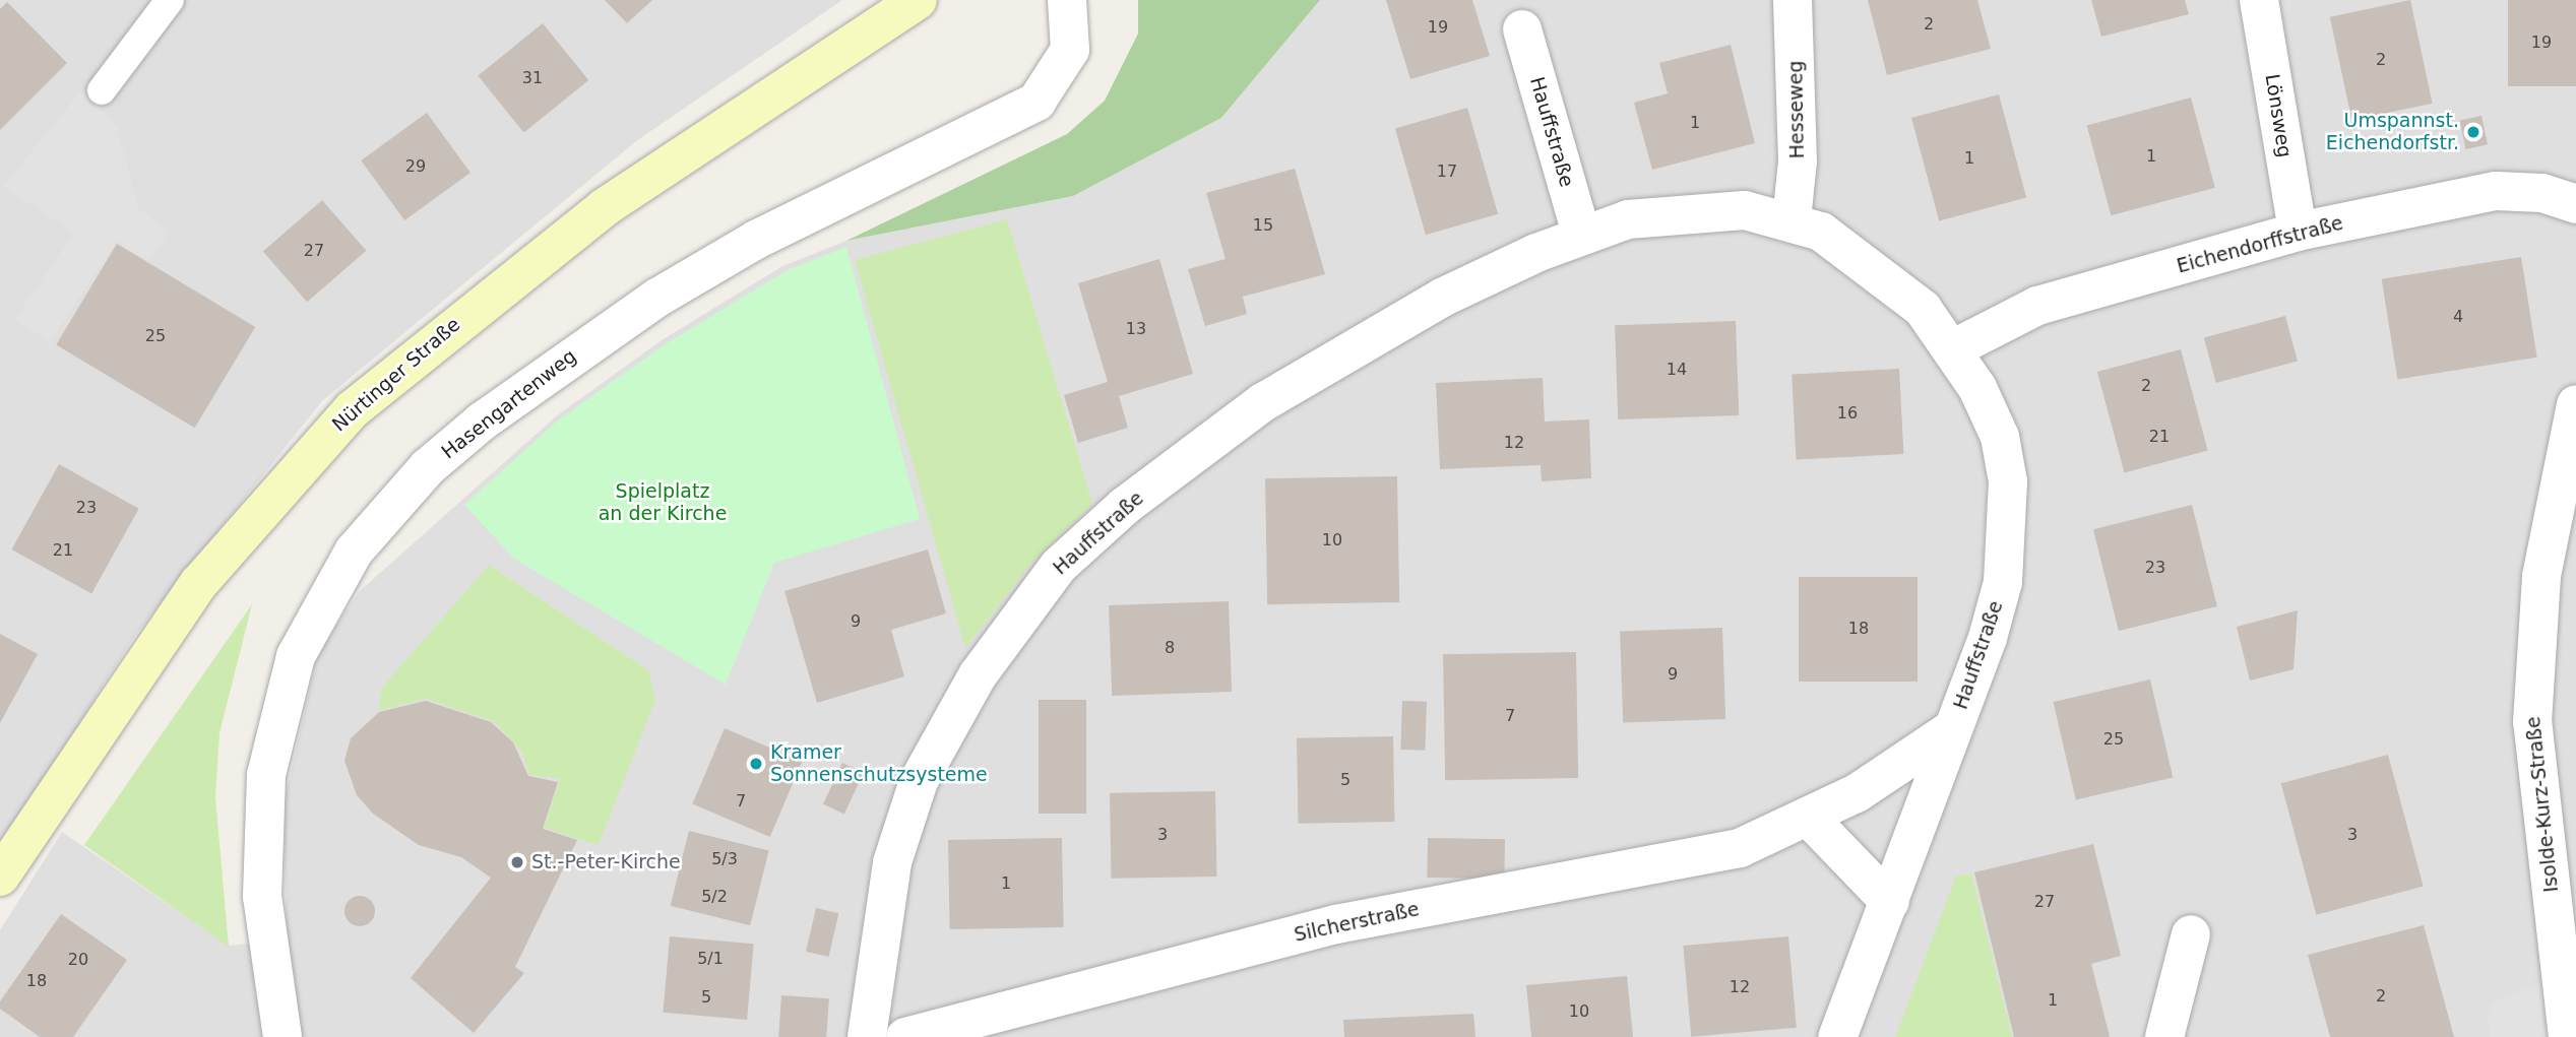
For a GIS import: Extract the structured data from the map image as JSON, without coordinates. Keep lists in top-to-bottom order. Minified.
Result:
{"streets":{"street":["Hesseweg","Lönsweg","Hauffstraße","Eichendorffstraße","Nürtinger Straße","Hasengartenweg","Isolde-Kurz-Straße","Silcherstraße"]},"crossings":[["Hesseweg","Hauffstraße"],["Lönsweg","Eichendorffstraße"],["Hauffstraße","Eichendorffstraße"],["Hauffstraße","Silcherstraße"]],"parks":["Spielplatz an der Kirche"],"places":["Umspannst. Eichendorfstr.","Kramer Sonnenschutzsysteme","St.-Peter-Kirche"],"house_numbers":["2","19","19","2","31","1","1","1","29","17","15","27","4","13","25","14","2","16","21","12","23","10","21","23","9","18","8","9","7","25","5","7","3","3","5/3","1","5/2","27","5/1","20","18","12","2","5","1","10"]}
